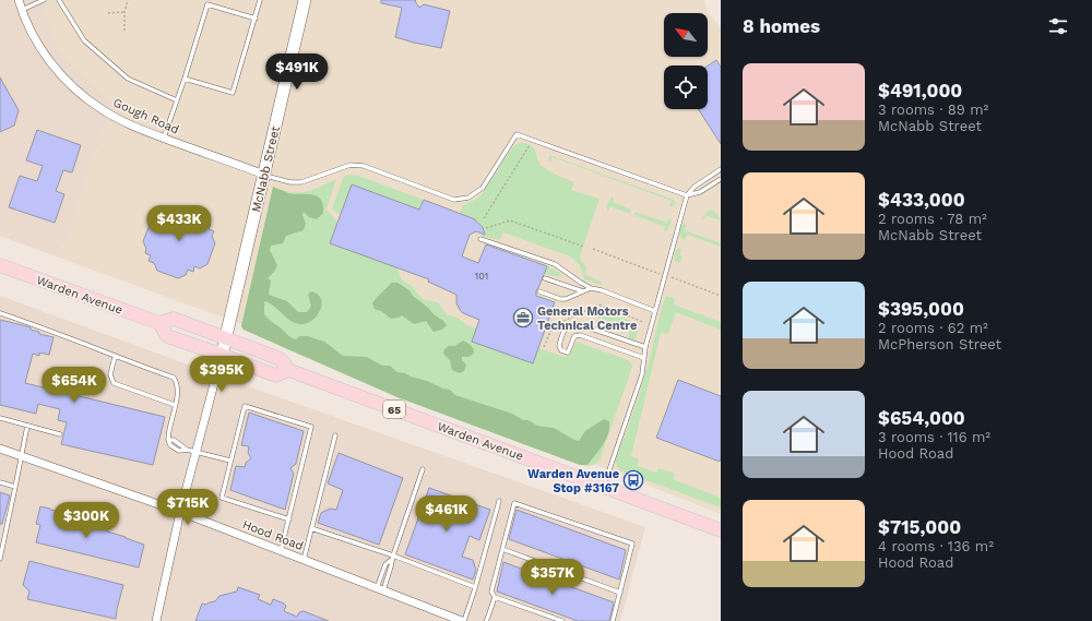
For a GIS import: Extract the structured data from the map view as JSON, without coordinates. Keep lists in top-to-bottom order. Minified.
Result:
{"streets":{"main road":["Warden Avenue","65"],"street":["Gough Road","McNabb Street","Hood Road"]},"crossings":[["Gough Road","McNabb Street"],["McNabb Street","Warden Avenue"]],"places":{"office":["General Motors Technical Centre"],"bus stop":["Warden Avenue Stop #3167"]},"house_numbers":["101"],"north":"top left","page":{"heading":"8 homes","list":[{"name":"$491,000","note":"3 rooms · 89 m² · McNabb Street"},{"name":"$433,000","note":"2 rooms · 78 m² · McNabb Street"},{"name":"$395,000","note":"2 rooms · 62 m² · McPherson Street"},{"name":"$654,000","note":"3 rooms · 116 m² · Hood Road"},{"name":"$715,000","note":"4 rooms · 136 m² · Hood Road"}],"price":["$491K","$433K","$395K","$654K","$715K","$461K","$300K","$357K"]}}
